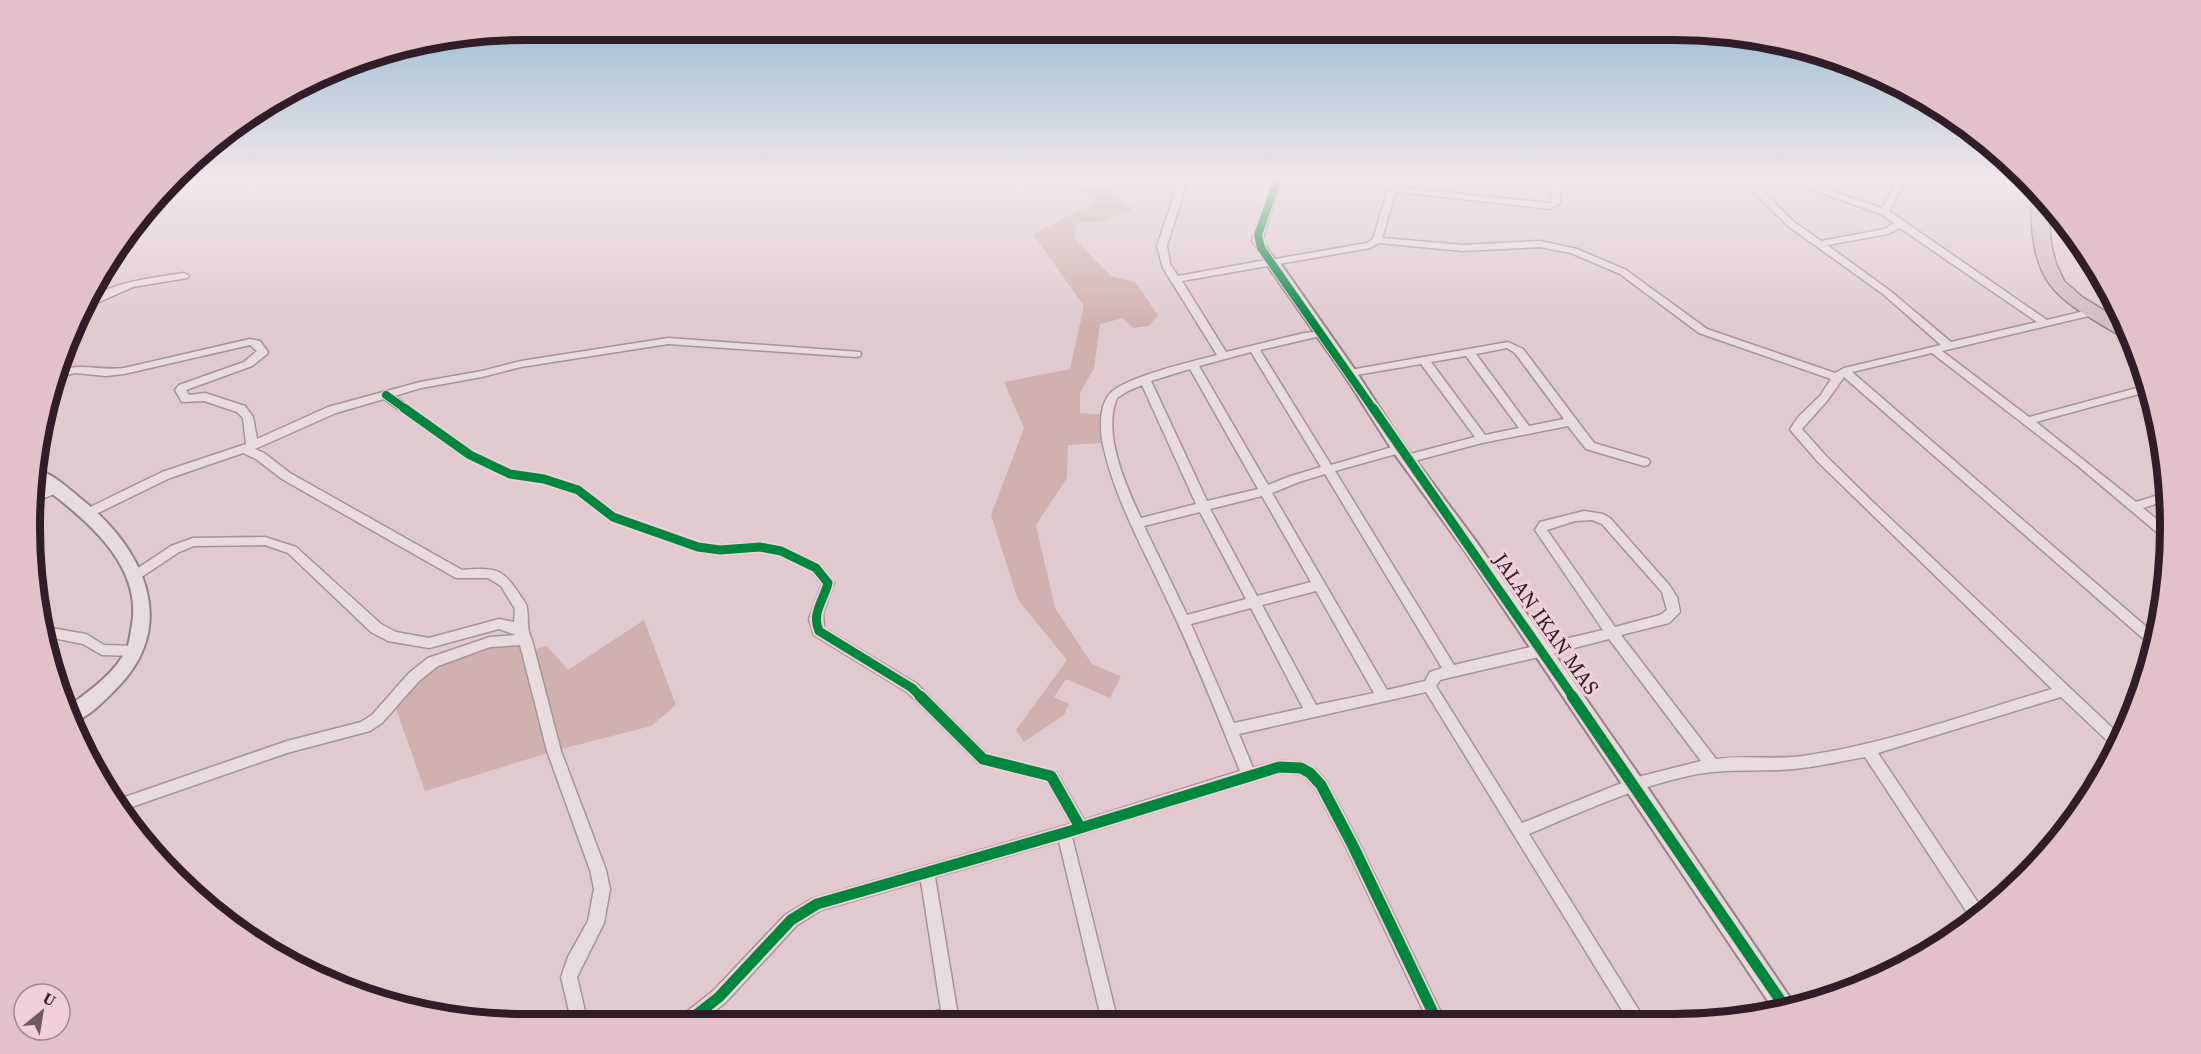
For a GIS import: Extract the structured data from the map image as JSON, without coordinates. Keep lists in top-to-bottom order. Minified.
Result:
{"streets":{"street":["JALAN IKAN MAS"]},"north":"top right"}
